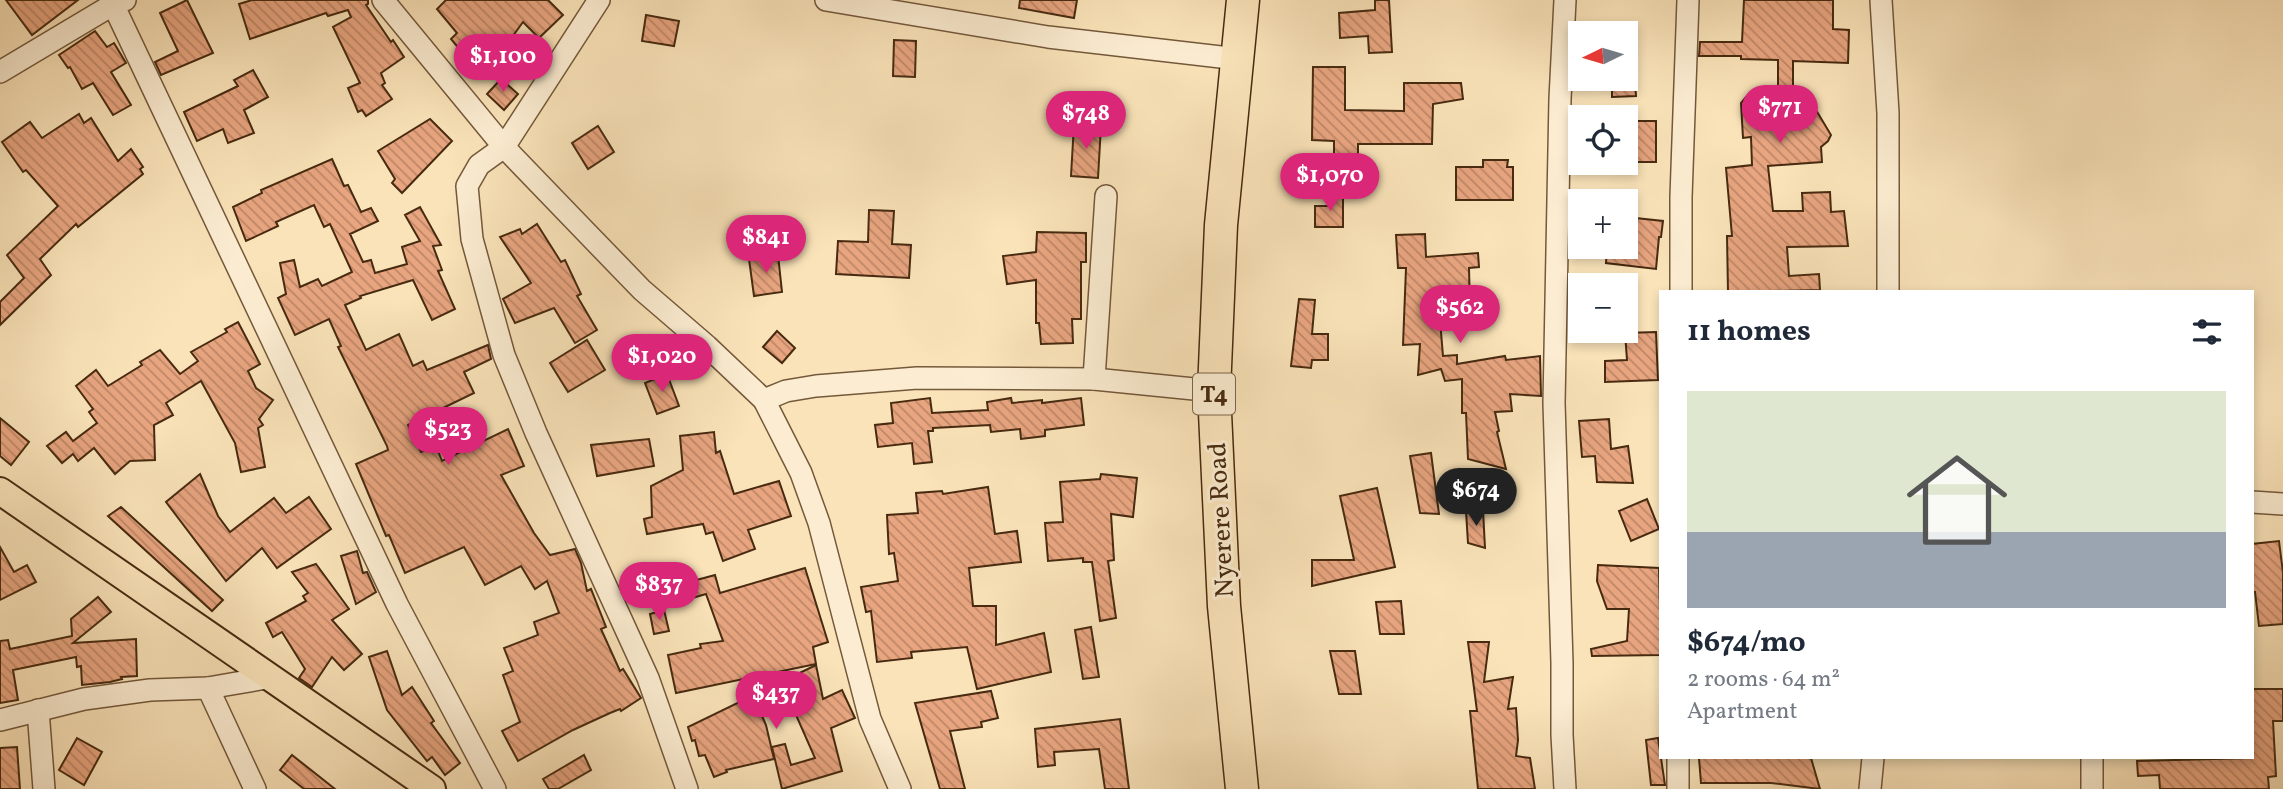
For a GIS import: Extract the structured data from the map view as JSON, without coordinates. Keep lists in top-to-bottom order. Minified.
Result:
{"streets":{"highway":["T4","Nyerere Road"]},"north":"left","page":{"map_buttons":["+","−"],"price":["$1,100","$771","$748","$1,070","$841","$562","$1,020","$523","$674","$837","$437"],"heading":"11 homes","list":[{"name":"$674/mo","note":"2 rooms · 64 m² · Apartment"}]}}
